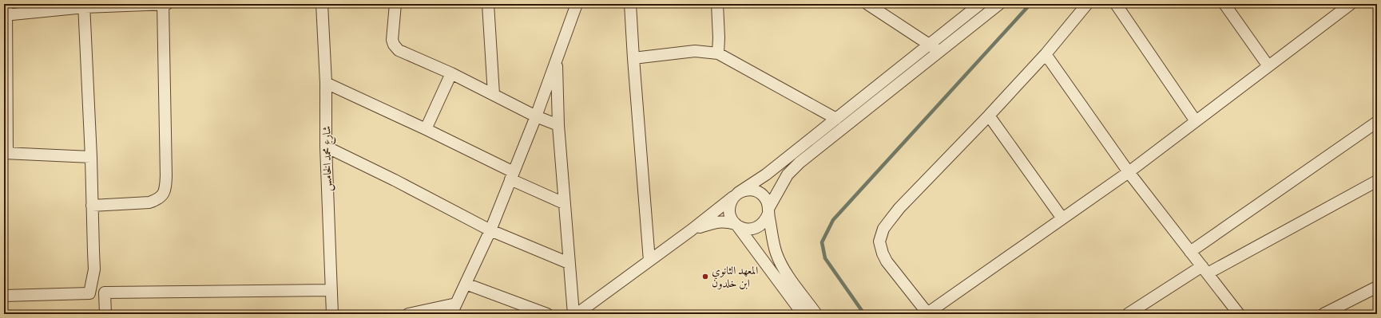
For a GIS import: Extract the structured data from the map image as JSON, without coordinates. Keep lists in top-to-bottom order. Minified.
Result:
{"streets":{"street":["شارع محمد الخامس"]},"places":["المعهد الثانوي ابن خلدون"]}
